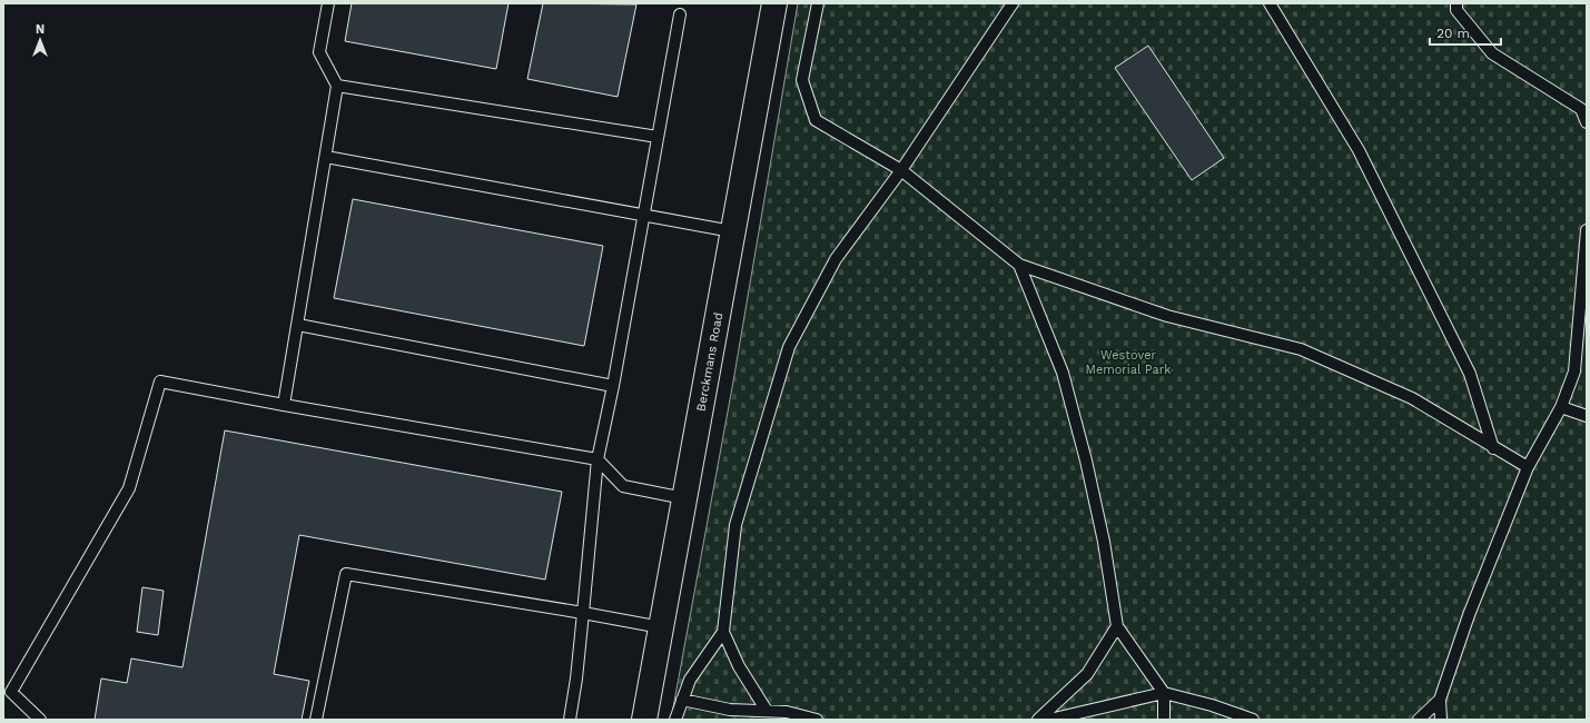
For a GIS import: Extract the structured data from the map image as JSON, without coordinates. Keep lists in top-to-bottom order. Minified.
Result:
{"streets":{"main road":["Berckmans Road"]},"parks":["Westover Memorial Park"],"scale_bar":"20 m","north":"top"}
